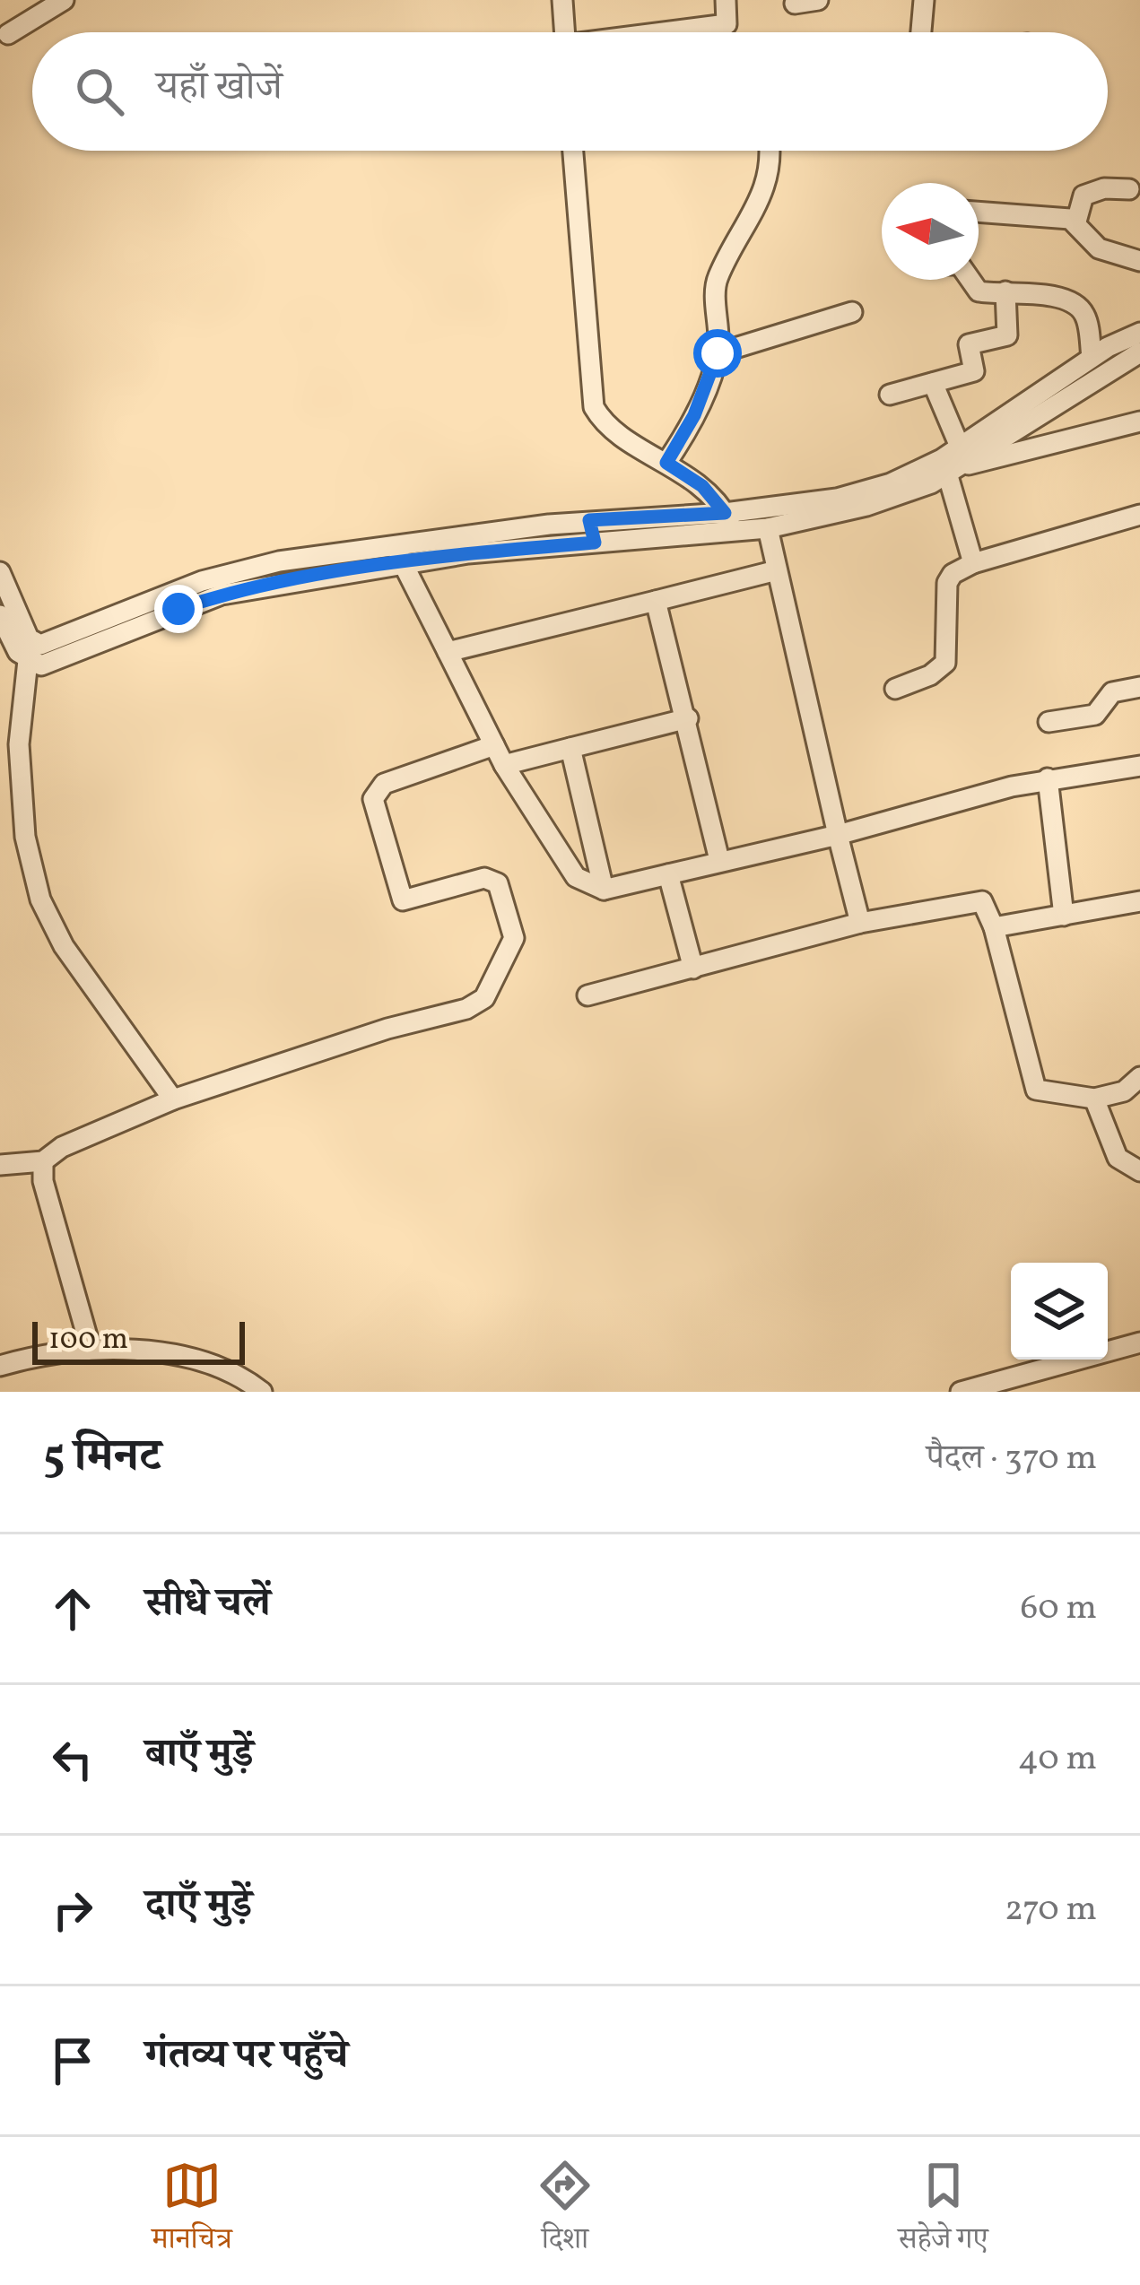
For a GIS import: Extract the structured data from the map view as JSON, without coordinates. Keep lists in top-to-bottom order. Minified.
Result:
{"scale_bar":"100 m","north":"left","page":{"search":"यहाँ खोजें","scale":"100 m","heading":["5 मिनट","पैदल · 370 m"],"list":[["सीधे चलें","60 m"],["बाएँ मुड़ें","40 m"],["दाएँ मुड़ें","270 m"],"गंतव्य पर पहुँचे"],"nav":["मानचित्र","दिशा","सहेजे गए"]}}
